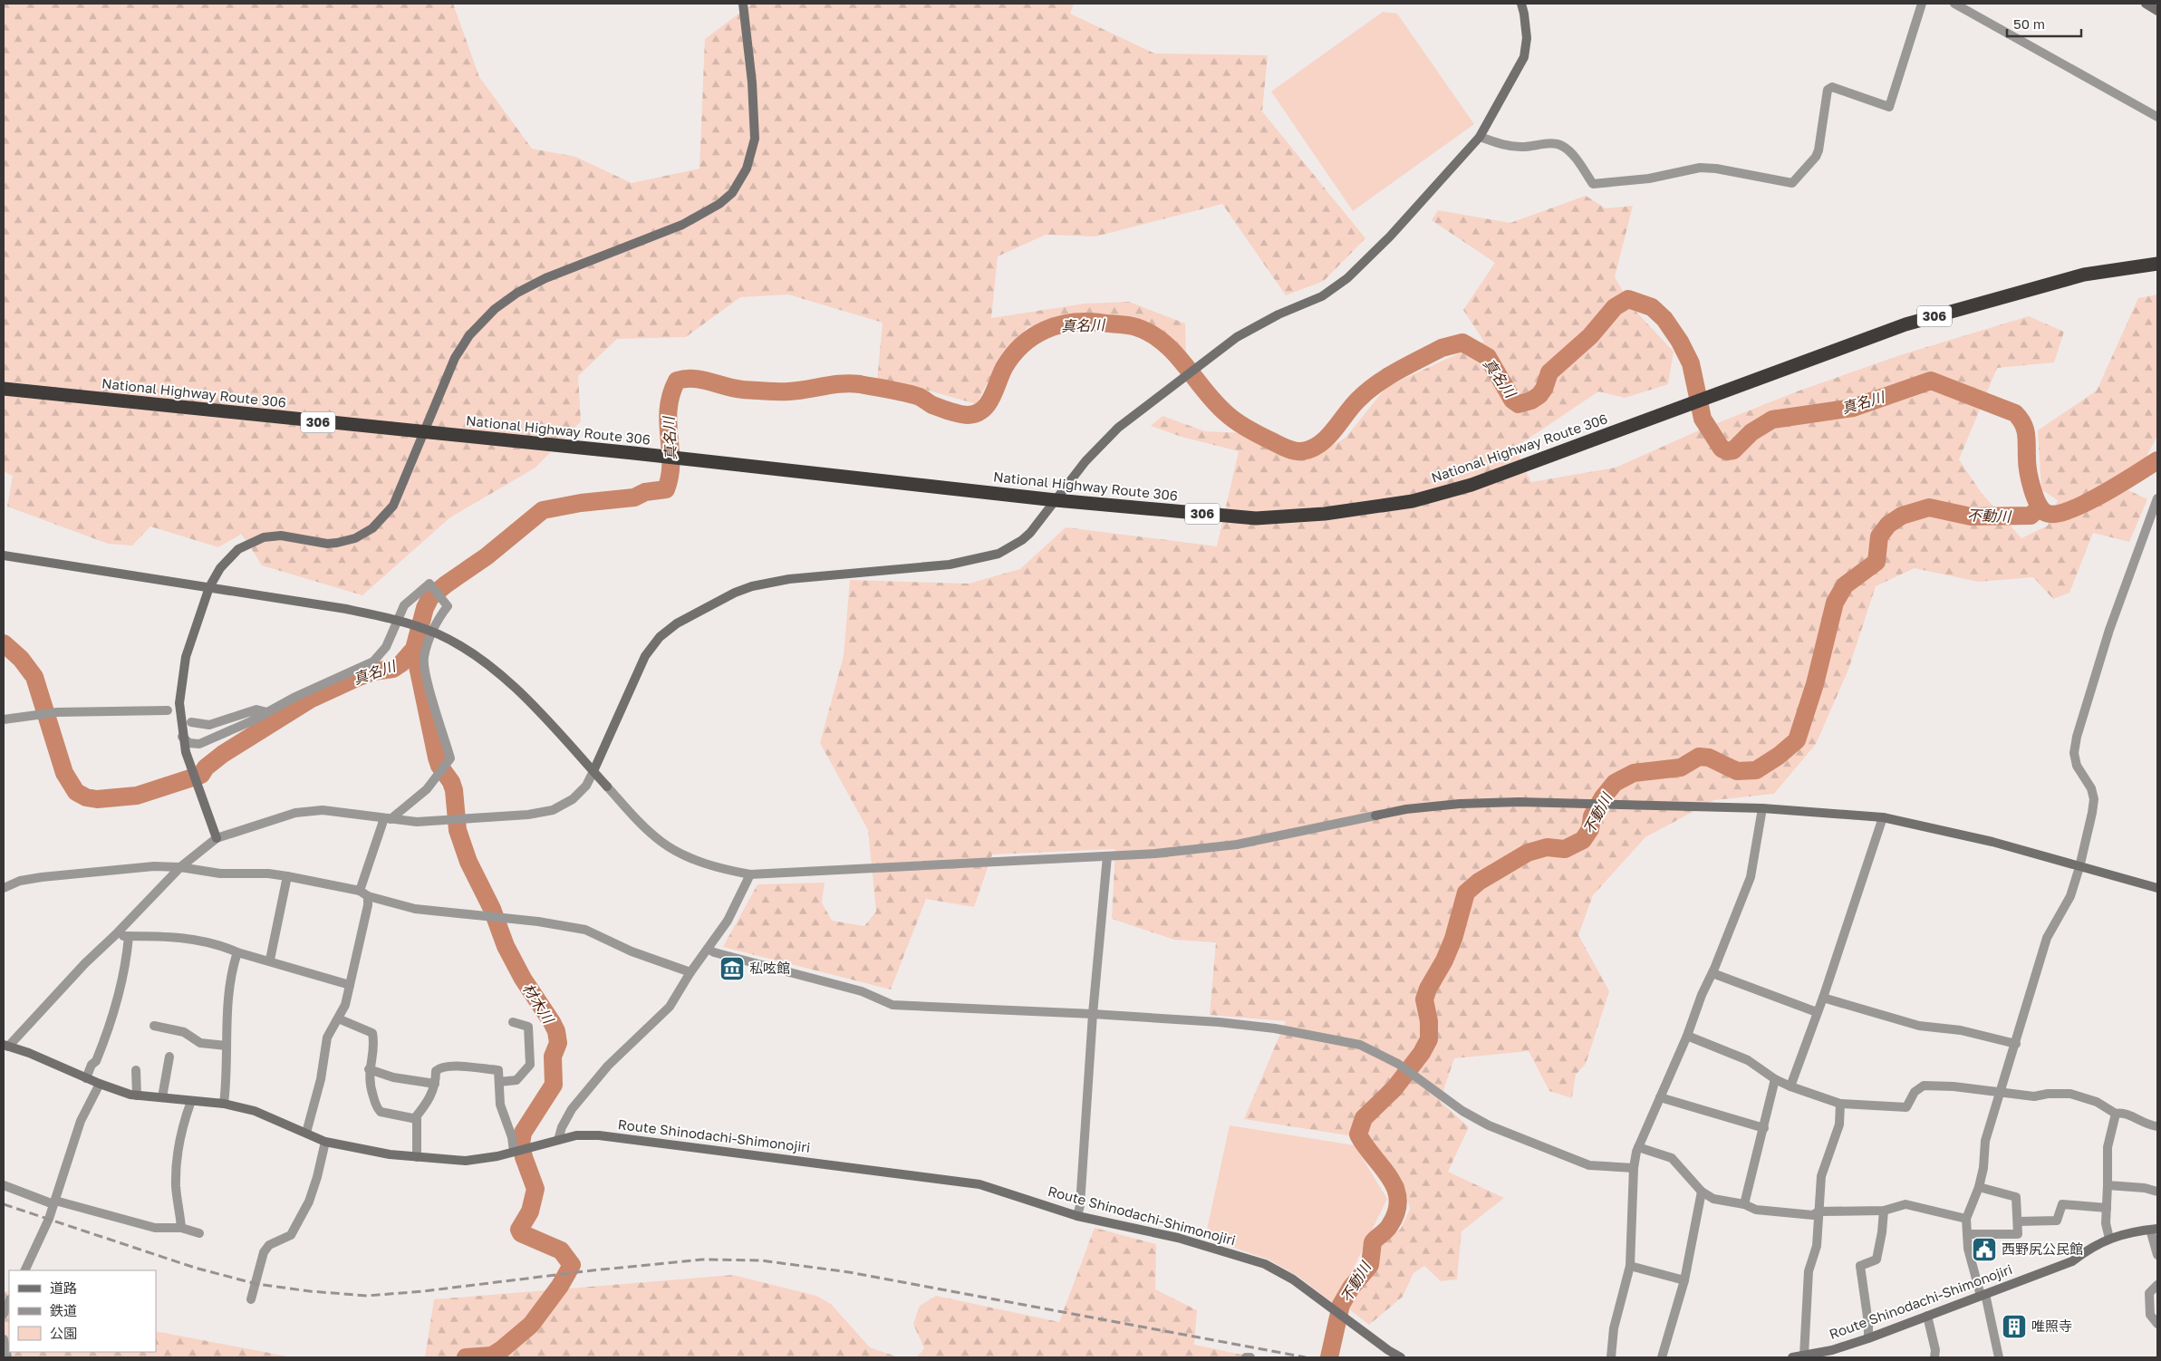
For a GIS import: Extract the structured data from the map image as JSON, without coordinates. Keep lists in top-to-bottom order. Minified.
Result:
{"streets":{"highway":["306","National Highway Route 306"],"street":["Route Shinodachi-Shimonojiri"]},"water":["真名川","不動川","材木川"],"places":{"museum":["私呟館"],"public building":["西野尻公民館"],"building":["唯照寺"]},"legend":["道路","鉄道","公園"],"scale_bar":"50 m"}
